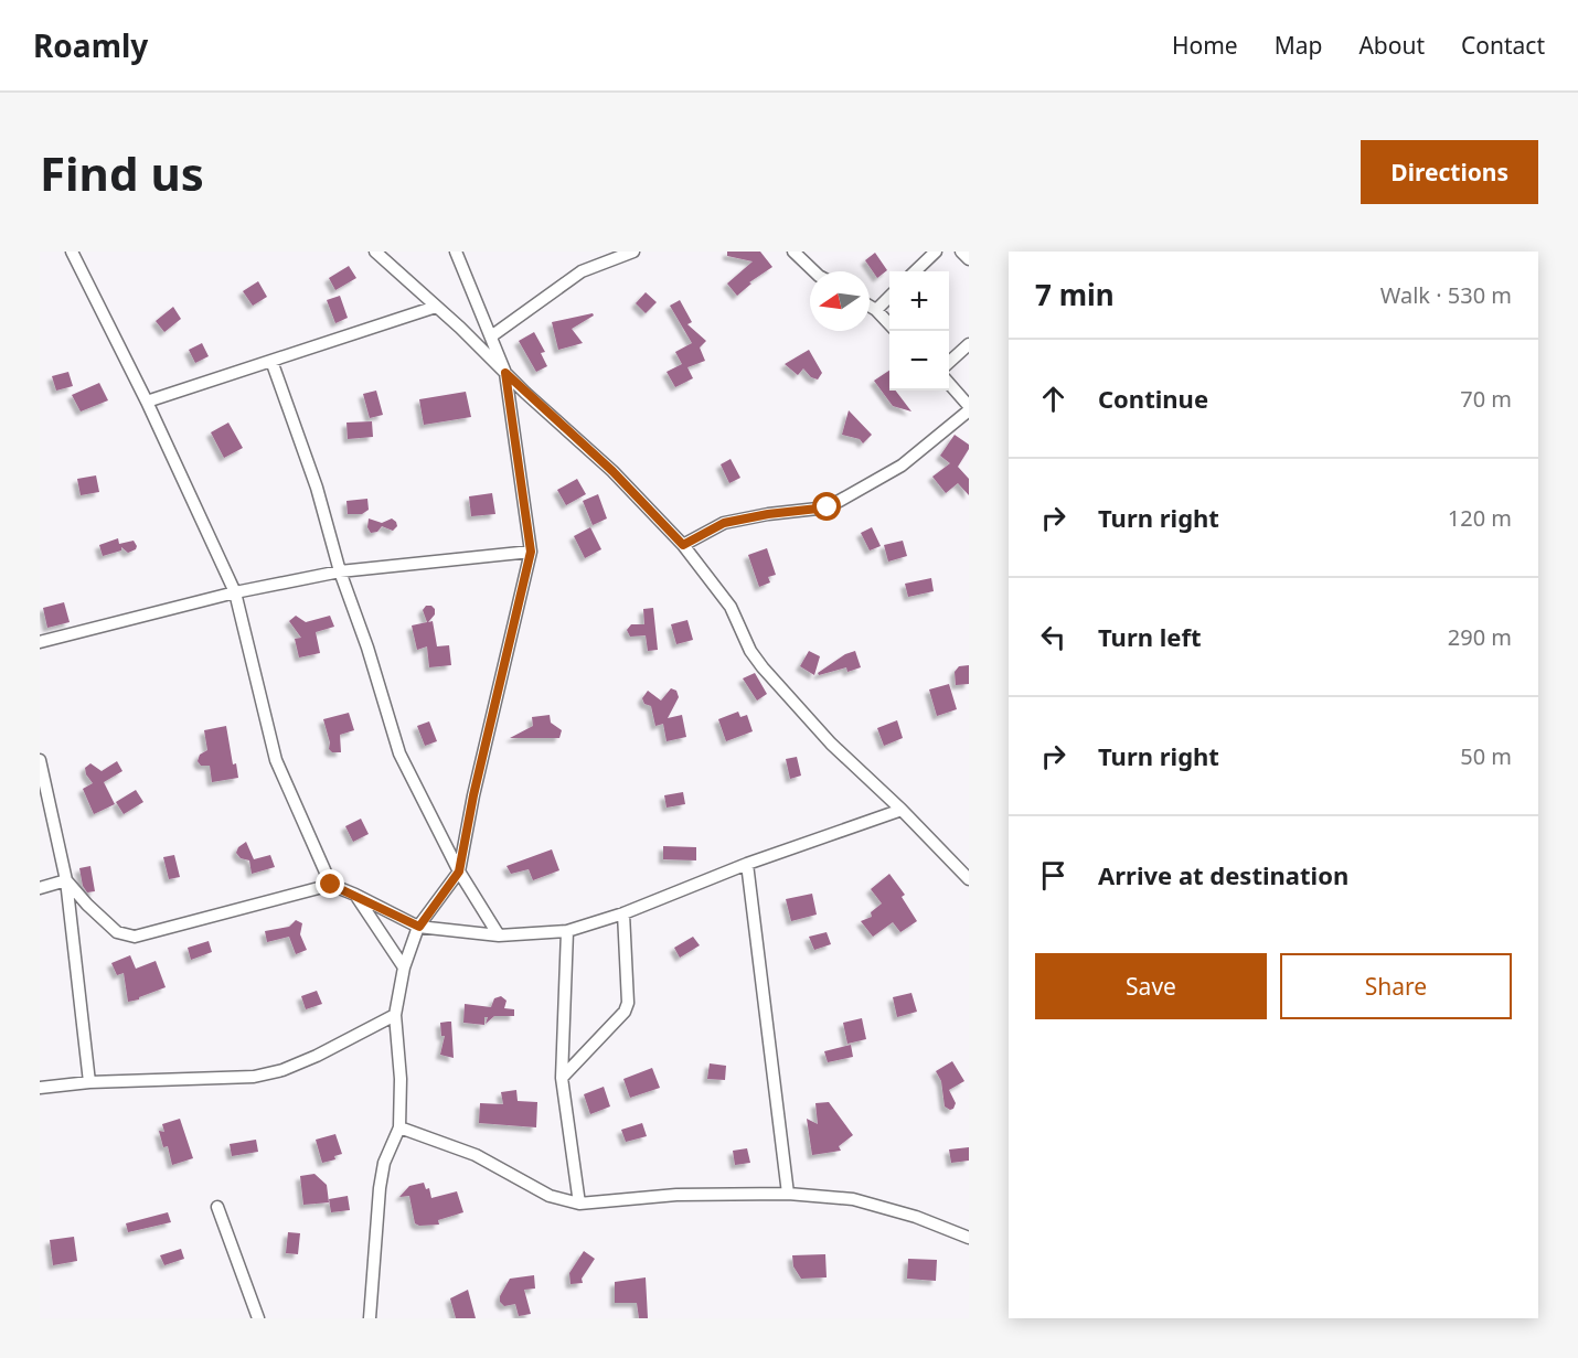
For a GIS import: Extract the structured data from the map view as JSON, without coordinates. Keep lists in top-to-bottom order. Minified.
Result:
{"north":"left","page":{"header":"Roamly","nav":["Home","Map","About","Contact"],"buttons":["Directions",["Save","Share"]],"title":"Find us","heading":["7 min","Walk · 530 m"],"map_buttons":["+","−"],"list":[["Continue","70 m"],["Turn right","120 m"],["Turn left","290 m"],["Turn right","50 m"],"Arrive at destination"]}}
